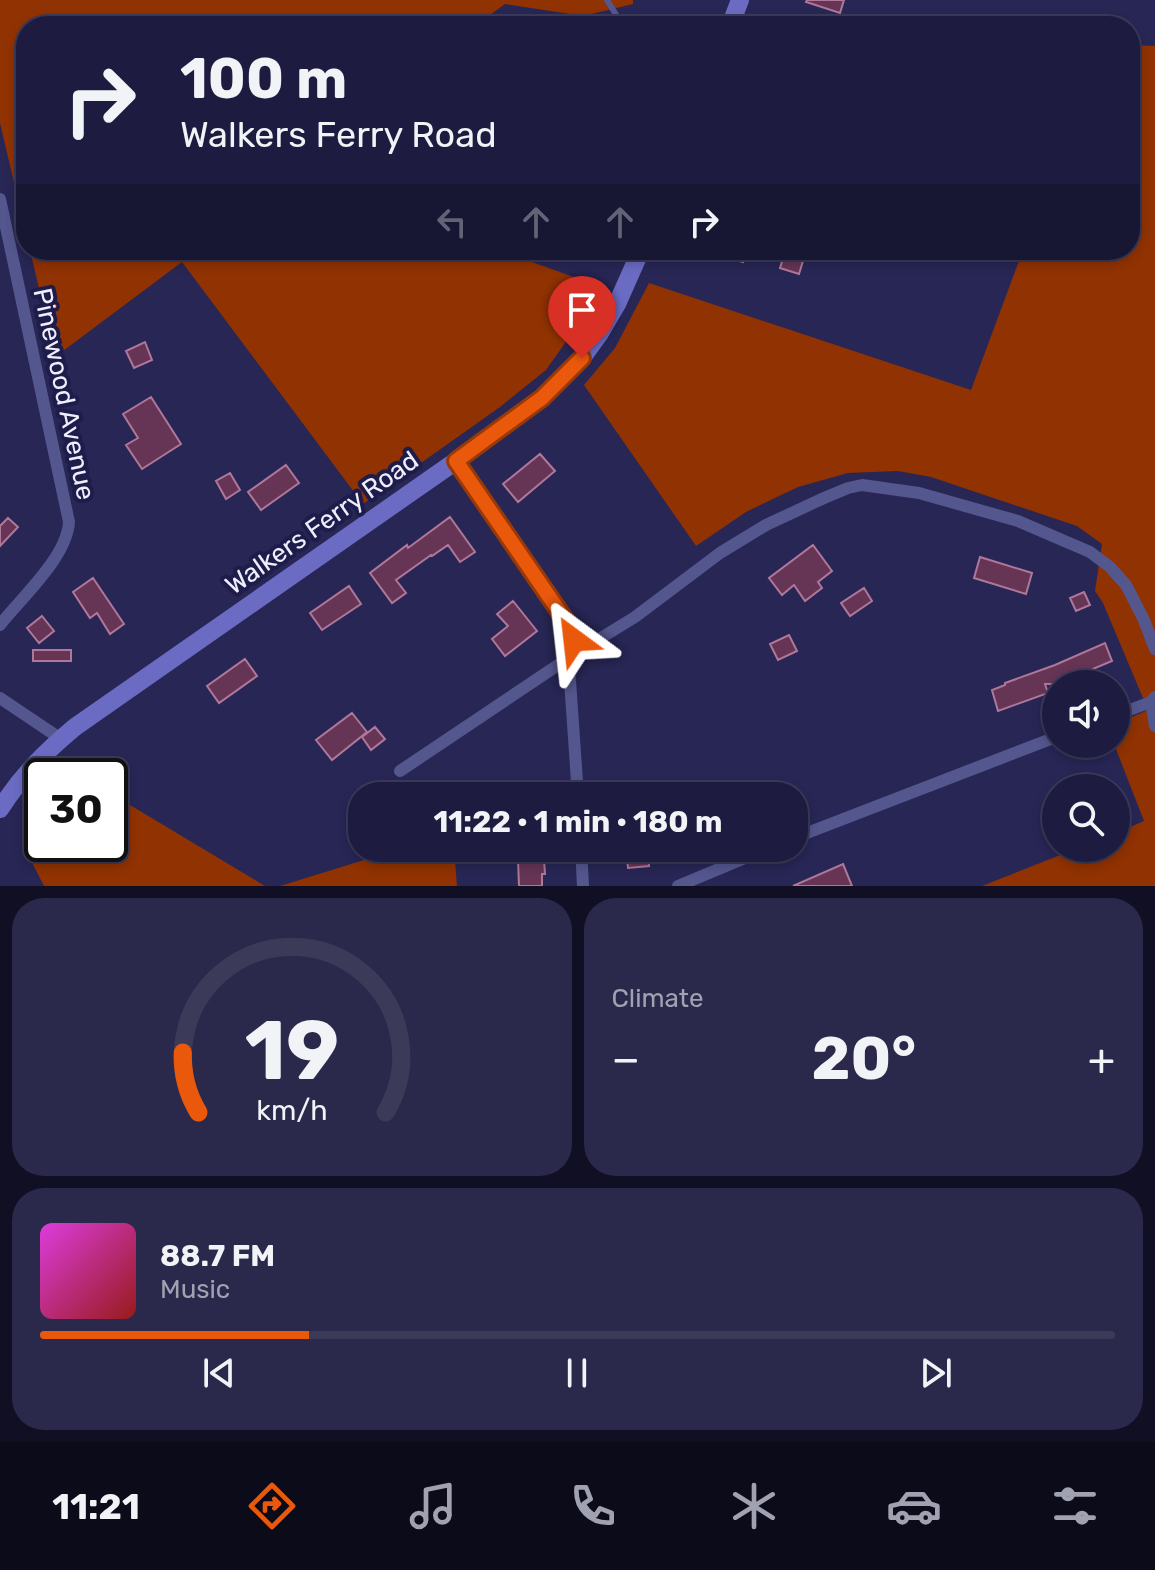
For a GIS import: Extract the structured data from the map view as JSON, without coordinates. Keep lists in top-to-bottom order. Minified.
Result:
{"streets":{"street":["Pinewood Avenue","Walkers Ferry Road"]},"page":{"turn":["100 m","Walkers Ferry Road"],"limit":"30","trip":"11:22 · 1 min · 180 m","tile":"Climate","heat":["−","20°","+"],"song":["88.7 FM","Music"],"tabs":"11:21","gauge":["19","km/h"]}}
